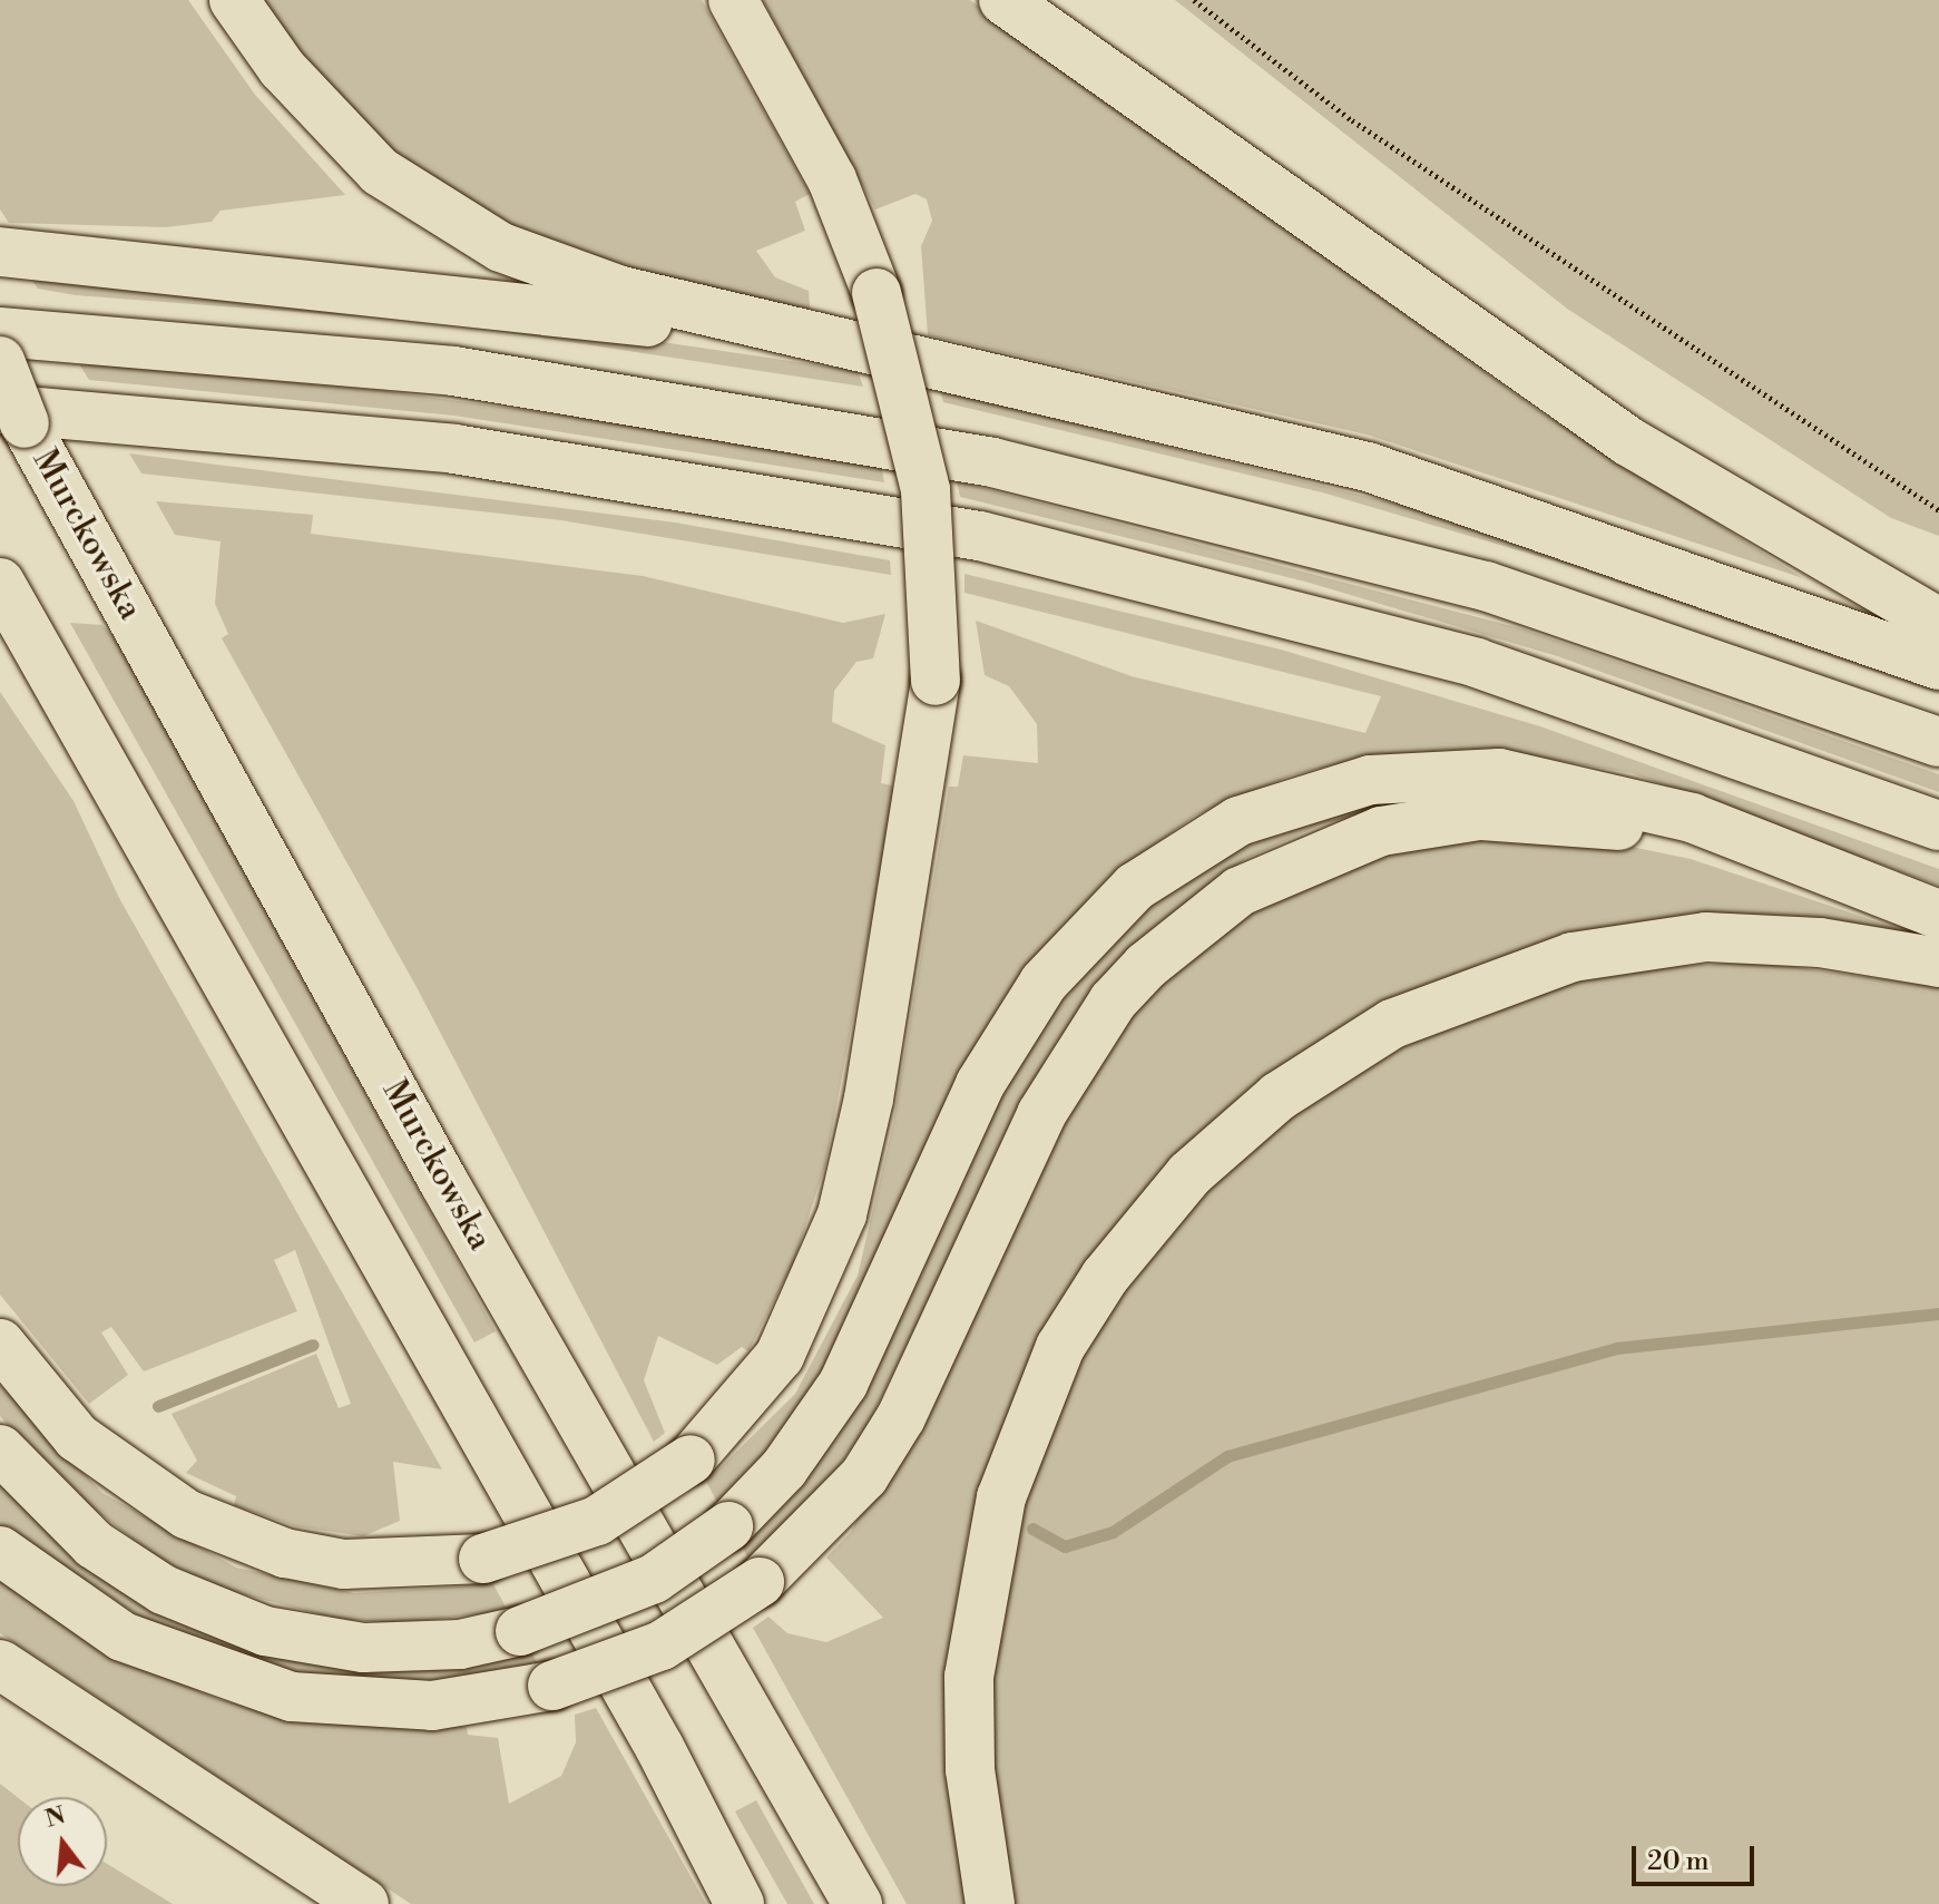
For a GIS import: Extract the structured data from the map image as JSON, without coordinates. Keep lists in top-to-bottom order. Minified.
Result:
{"streets":{"main road":["Murckowska"]},"scale_bar":"20 m","north":"top"}
